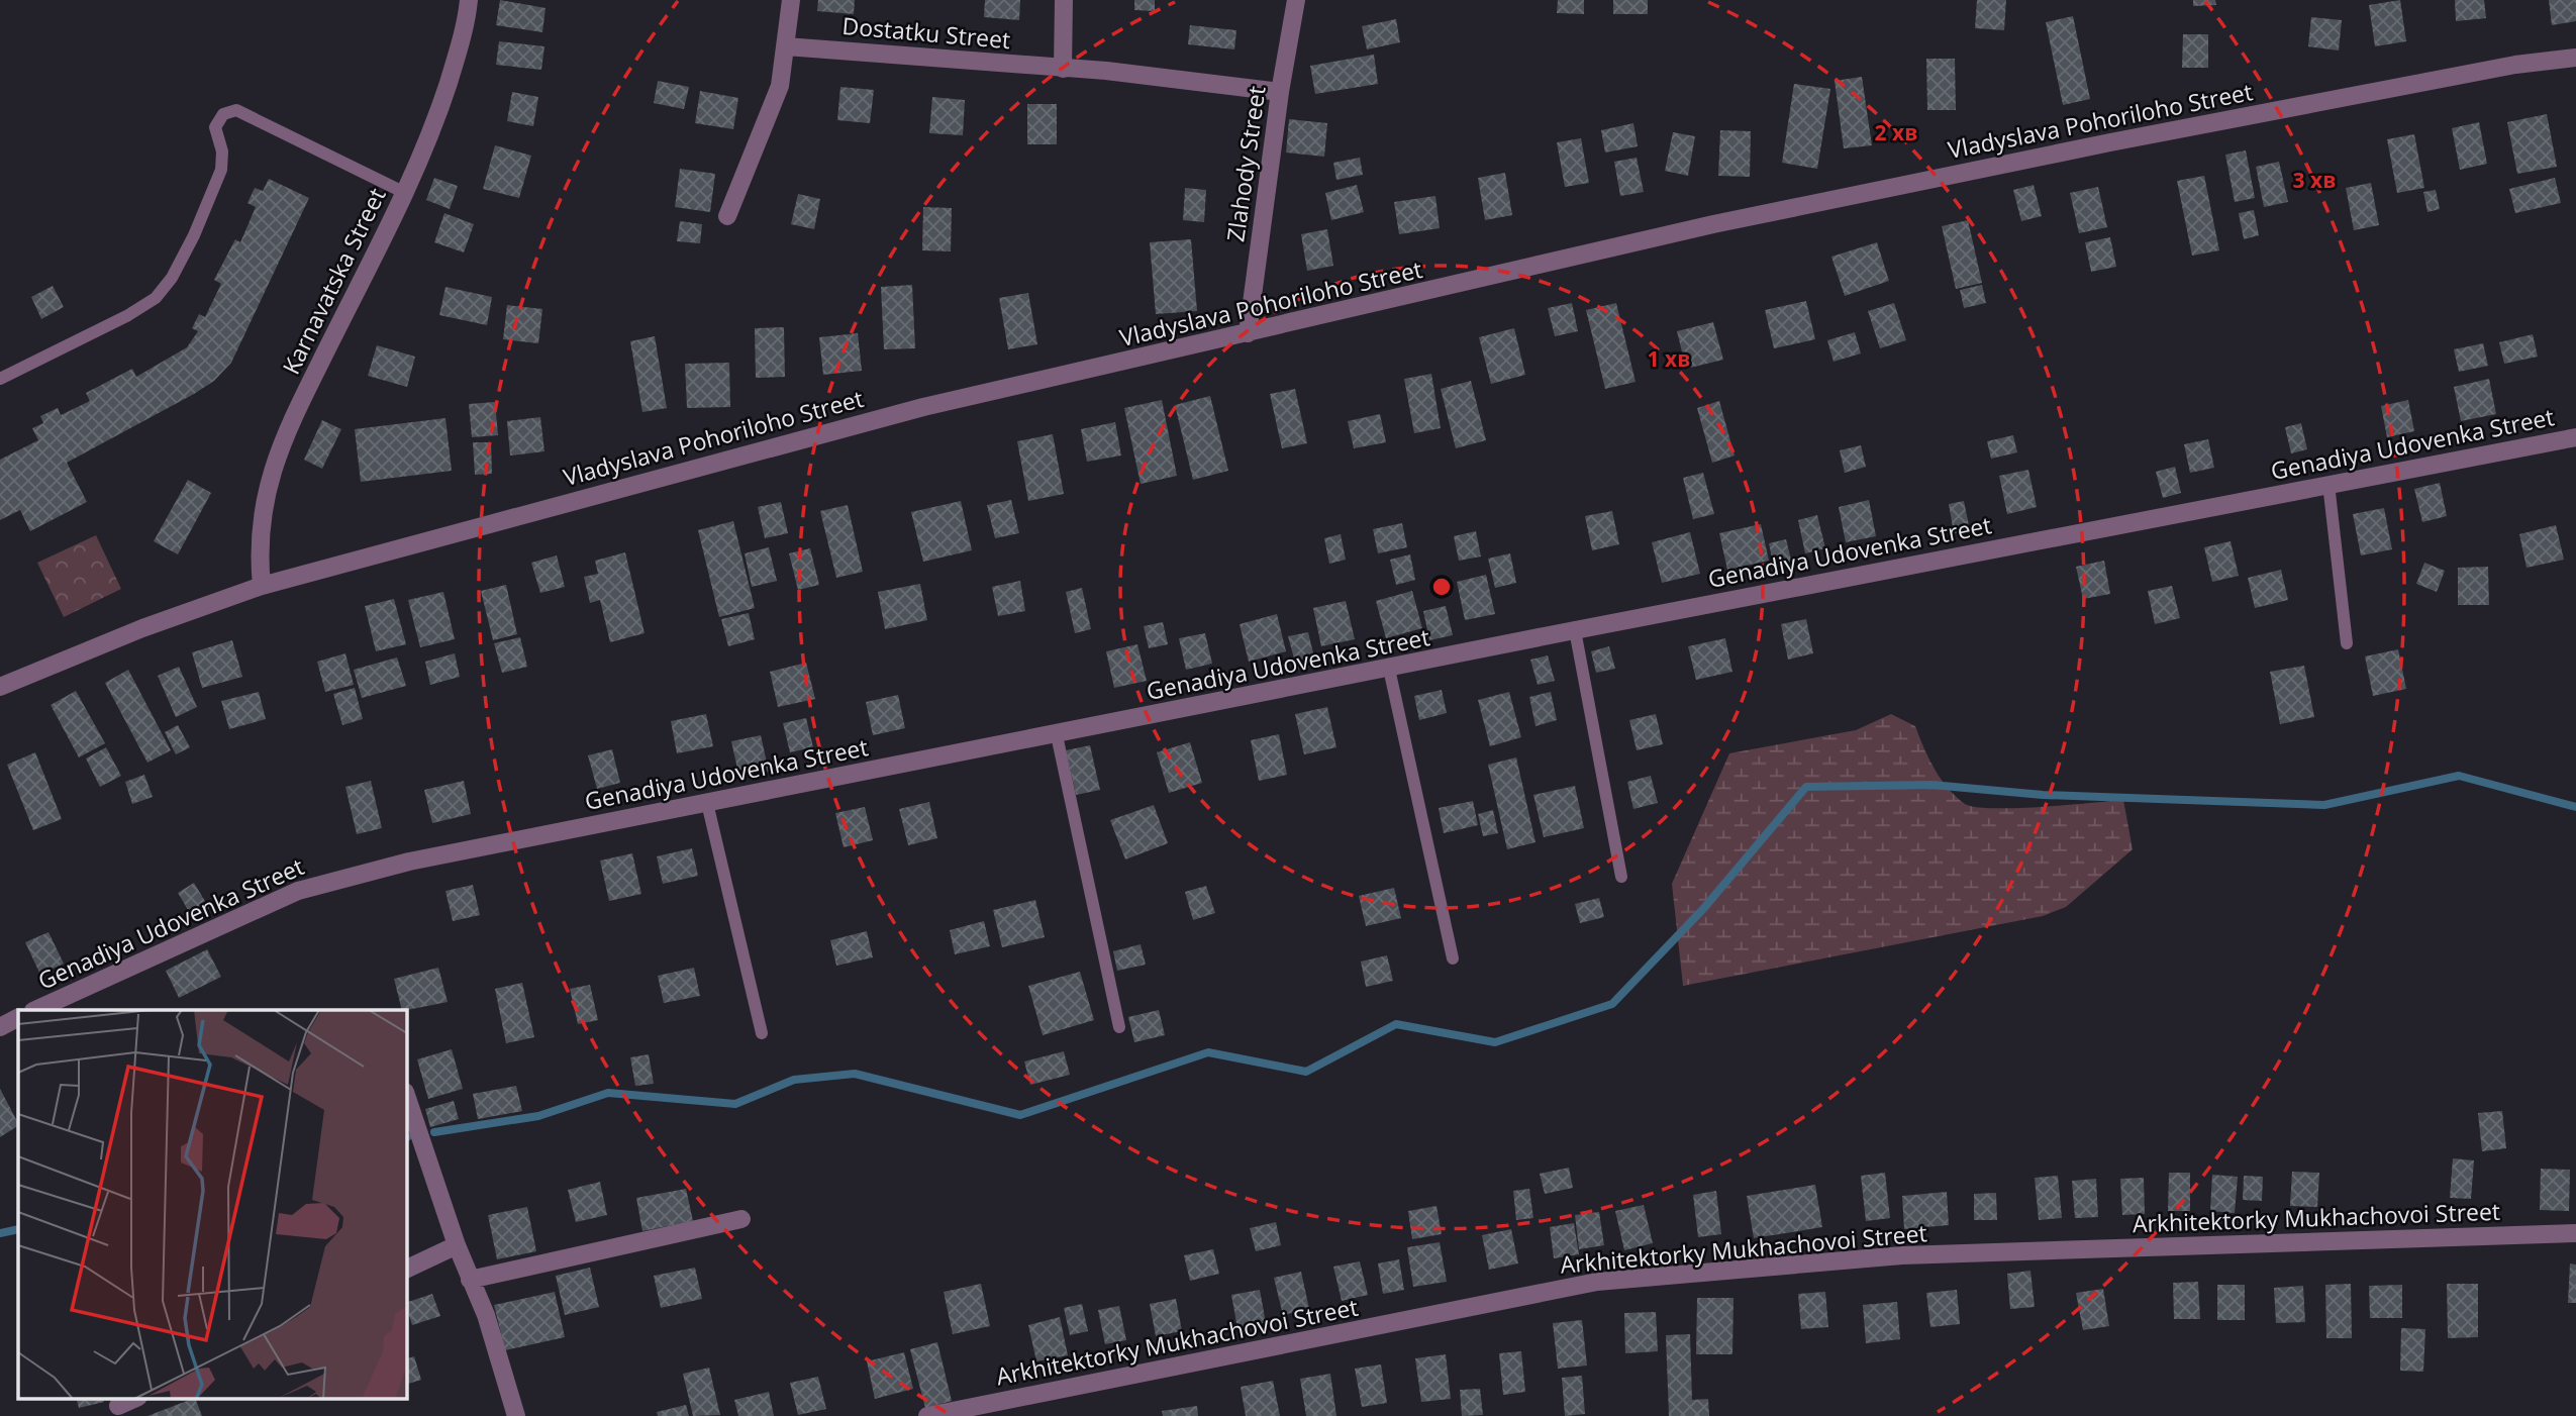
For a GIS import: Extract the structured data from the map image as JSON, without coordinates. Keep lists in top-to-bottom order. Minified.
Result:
{"streets":{"street":["Dostatku Street","Vladyslava Pohoriloho Street","Zlahody Street","Karnavatska Street","Genadiya Udovenka Street","Arkhitektorky Mukhachovoi Street"]},"crossings":[["Dostatku Street","Zlahody Street"],["Vladyslava Pohoriloho Street","Zlahody Street"],["Vladyslava Pohoriloho Street","Karnavatska Street"]],"rings":["2 хв","3 хв","1 хв"]}
